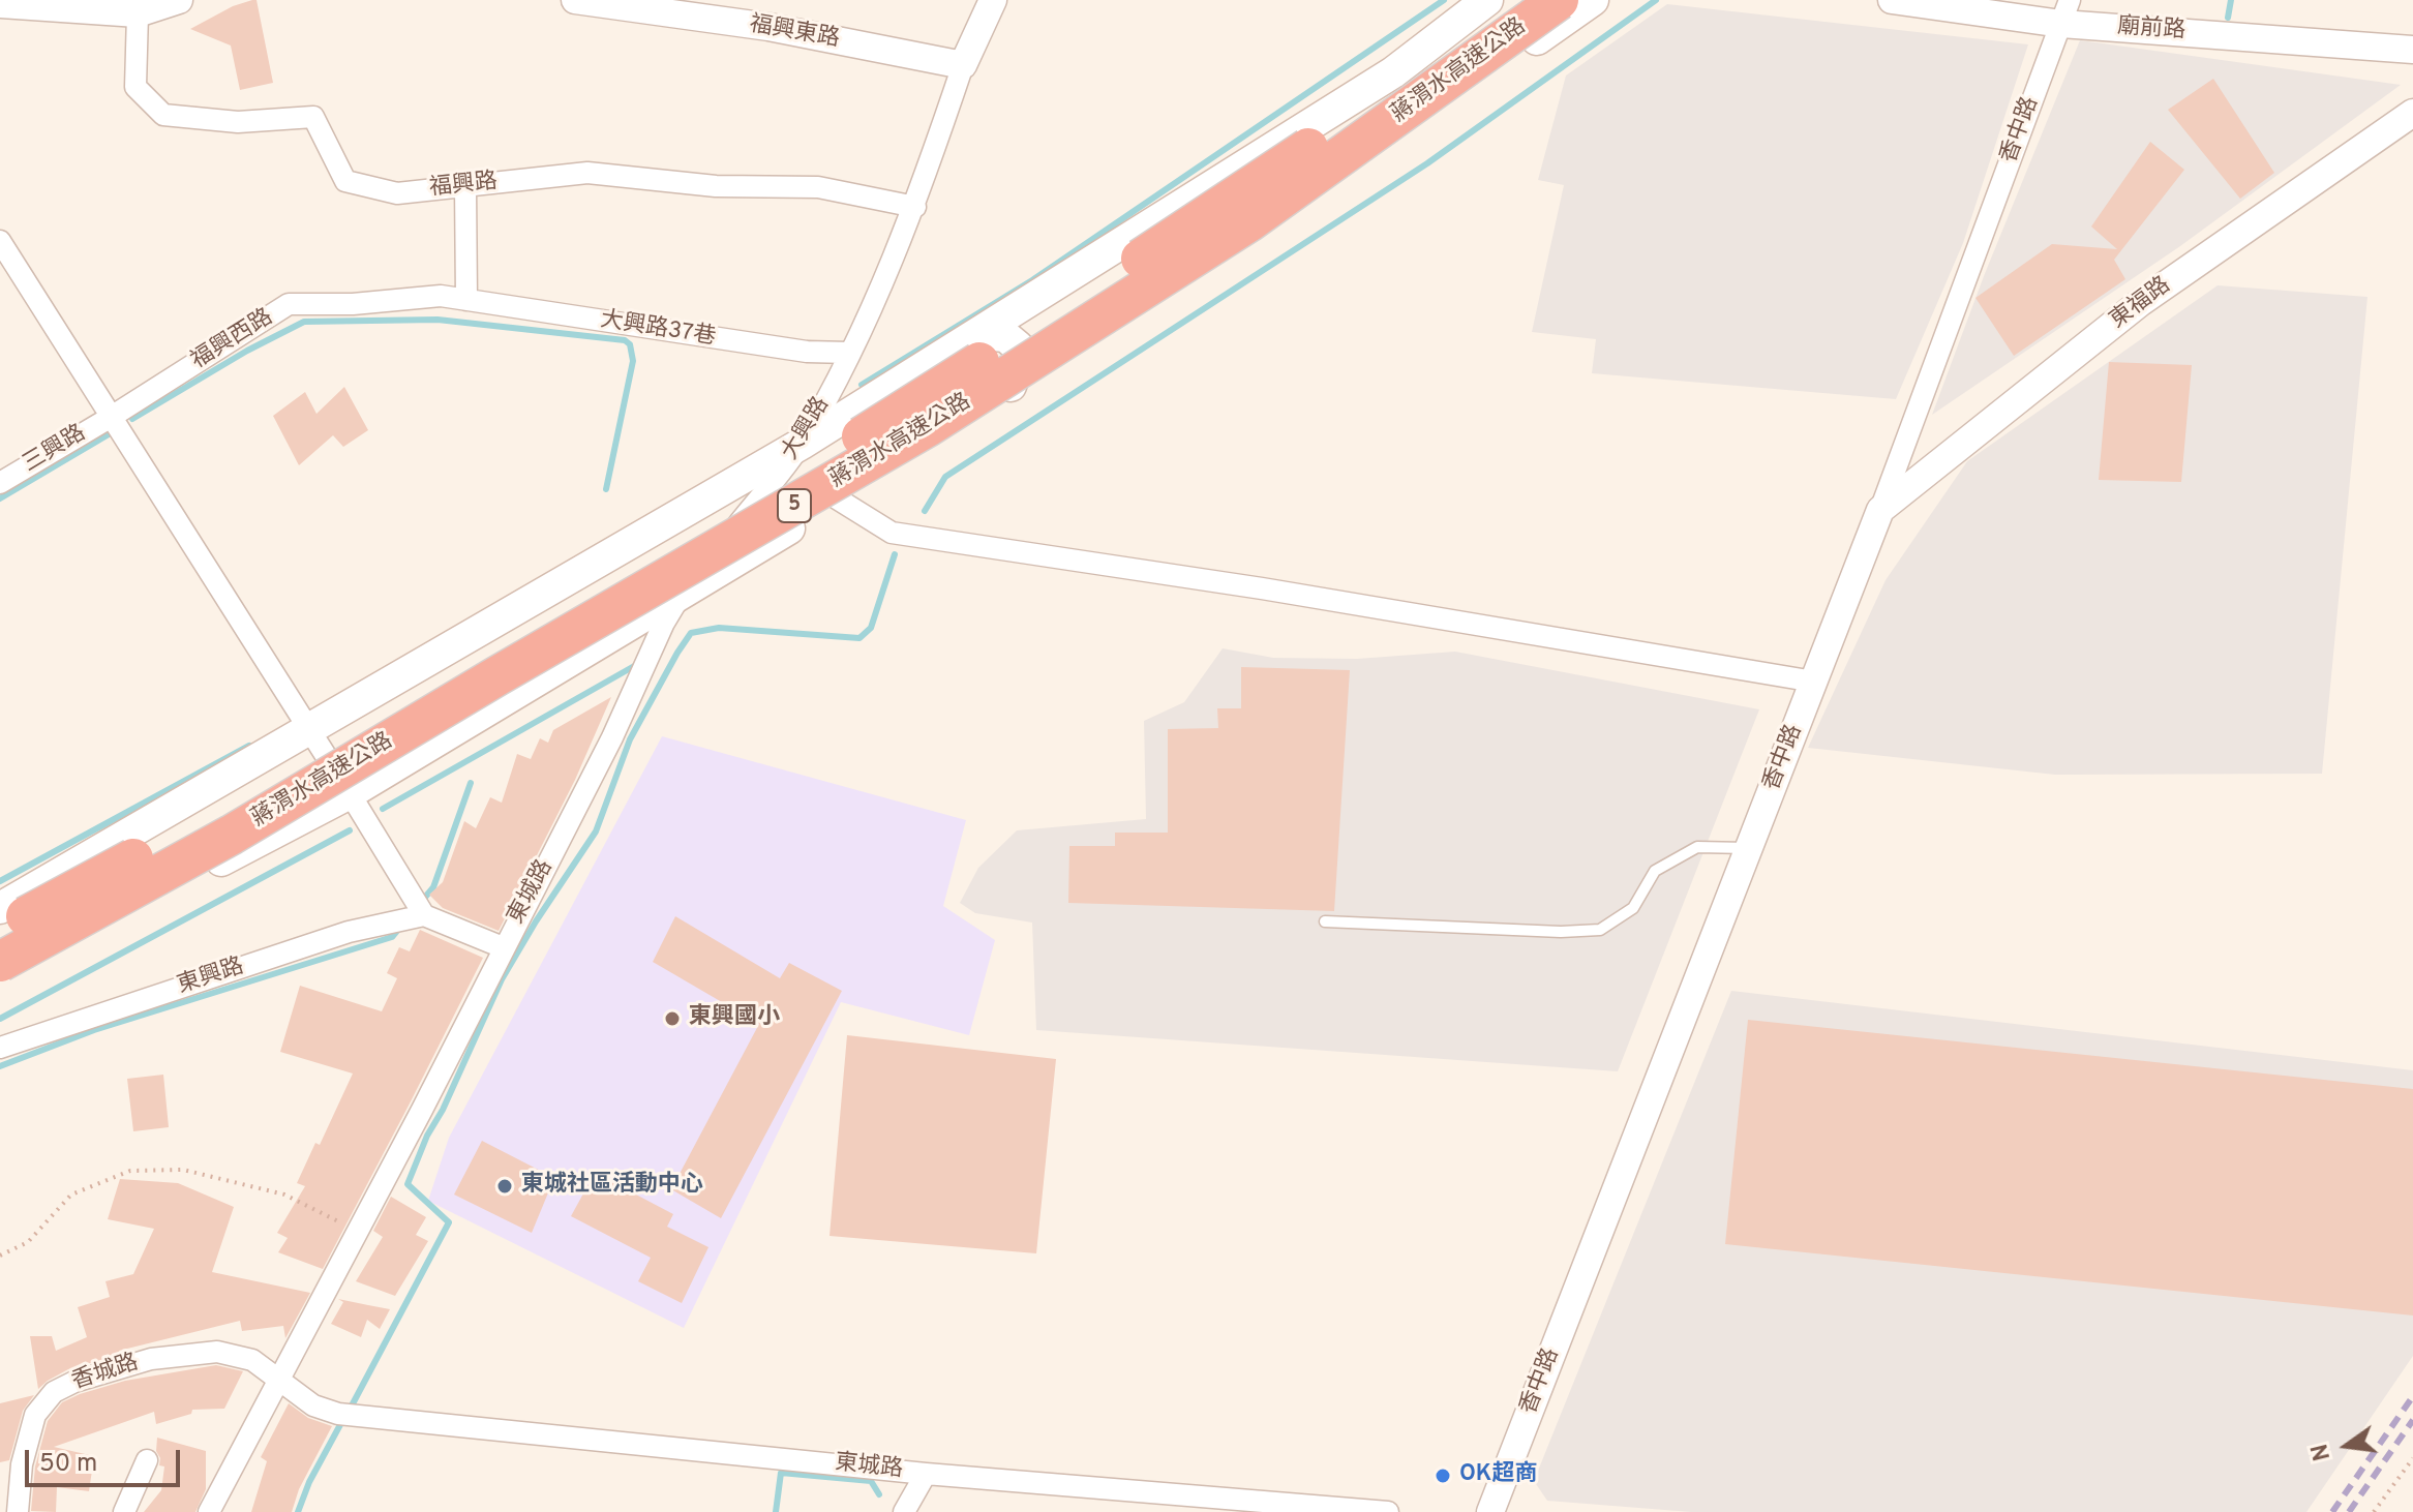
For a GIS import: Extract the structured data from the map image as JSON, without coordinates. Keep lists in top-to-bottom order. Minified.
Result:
{"streets":{"highway":["蔣渭水高速公路","5"],"street":["廟前路","福興東路","香中路","福興路","東福路","大興路37巷","福興西路","大興路","三興路","東城路","東興路","香城路"]},"crossings":[["廟前路","香中路"],["福興東路","大興路"],["香中路","東福路"],["福興路","大興路"],["大興路37巷","福興西路"],["大興路37巷","大興路"],["福興西路","三興路"],["大興路","東城路"],["東城路","香城路"]],"places":["東興國小","東城社區活動中心","OK超商"],"scale_bar":"50 m","north":"left"}
